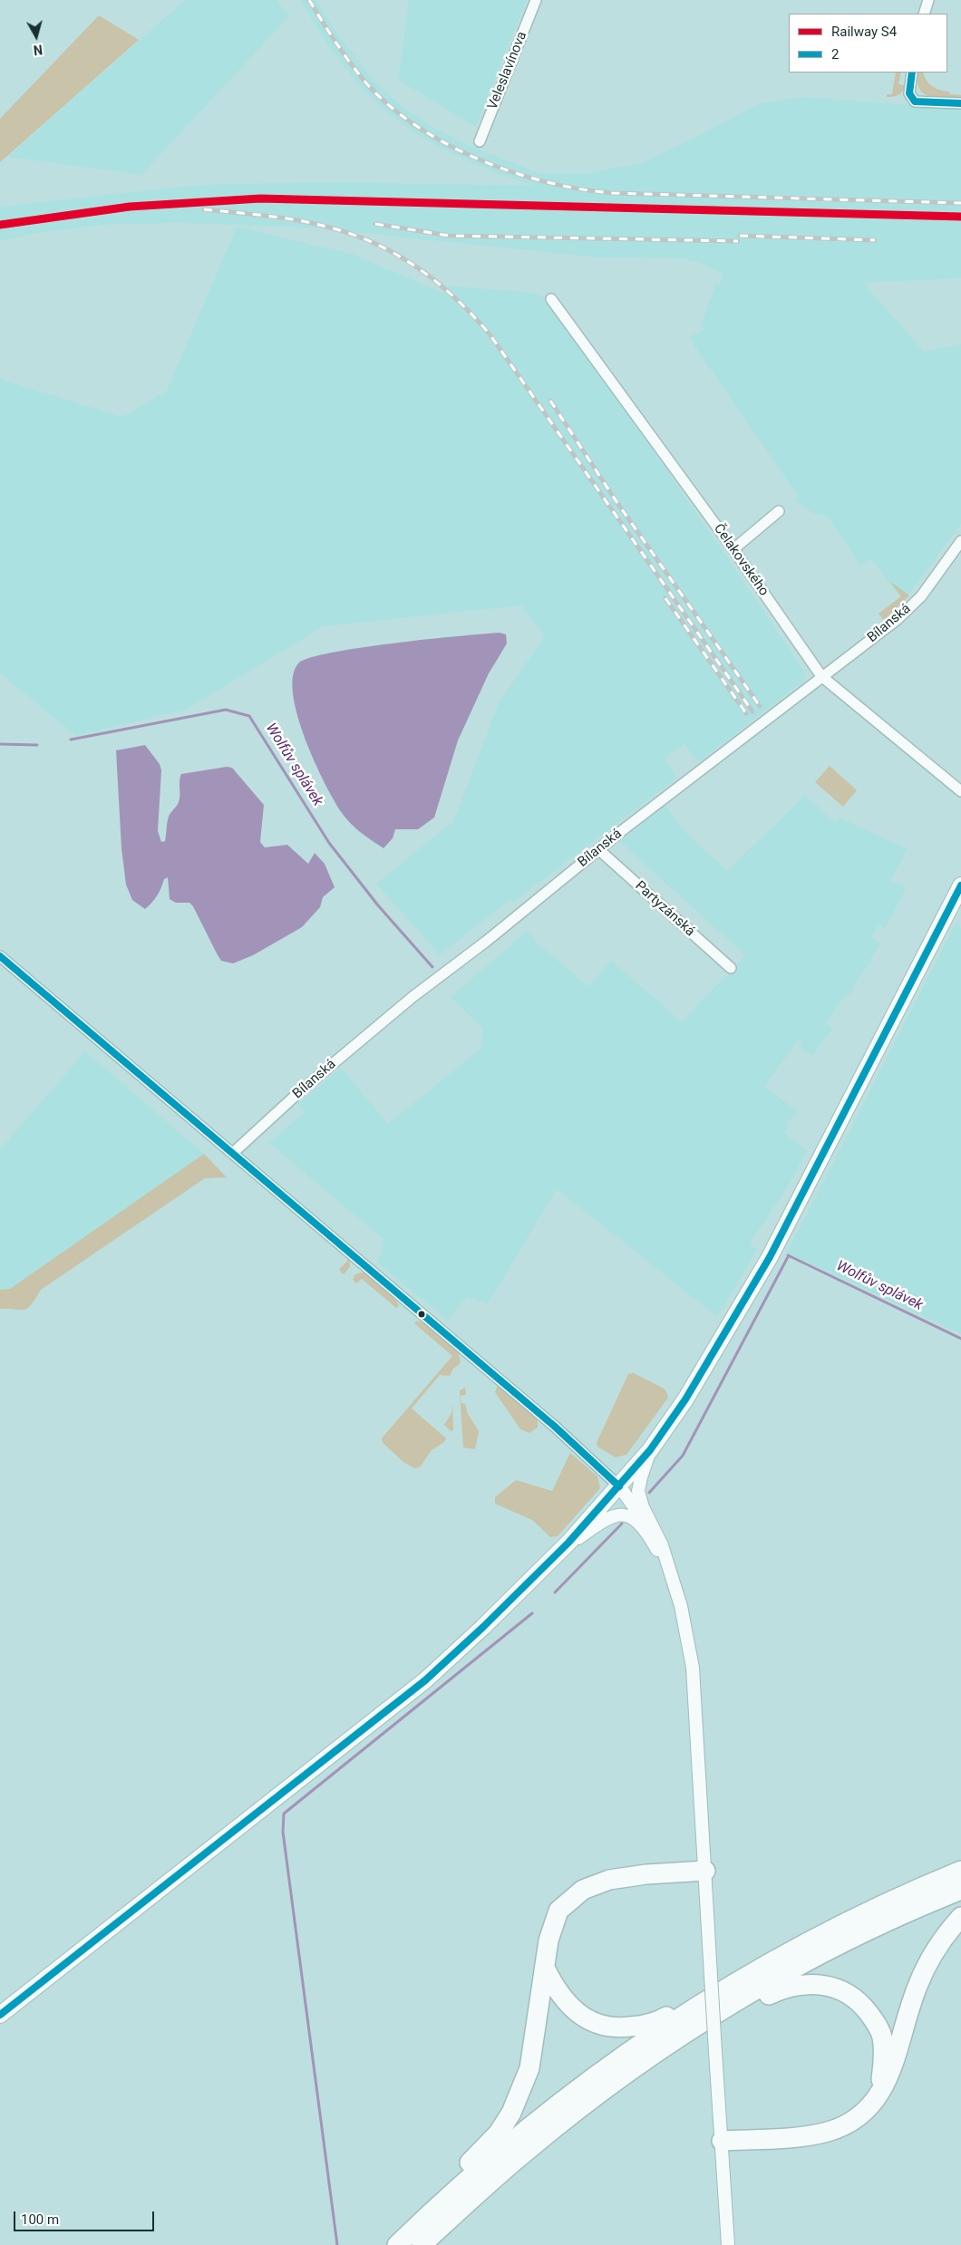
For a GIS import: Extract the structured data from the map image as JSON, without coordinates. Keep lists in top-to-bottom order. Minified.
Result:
{"streets":{"street":["Veleslavínova","Čelakovského","Bílanská","Partyzánská"]},"crossings":[["Čelakovského","Bílanská"],["Bílanská","Partyzánská"]],"water":["Wolfův splávek"],"lines":["transit line 2","rail line S4"],"legend":["Railway S4","2"],"scale_bar":"100 m","north":"bottom"}
